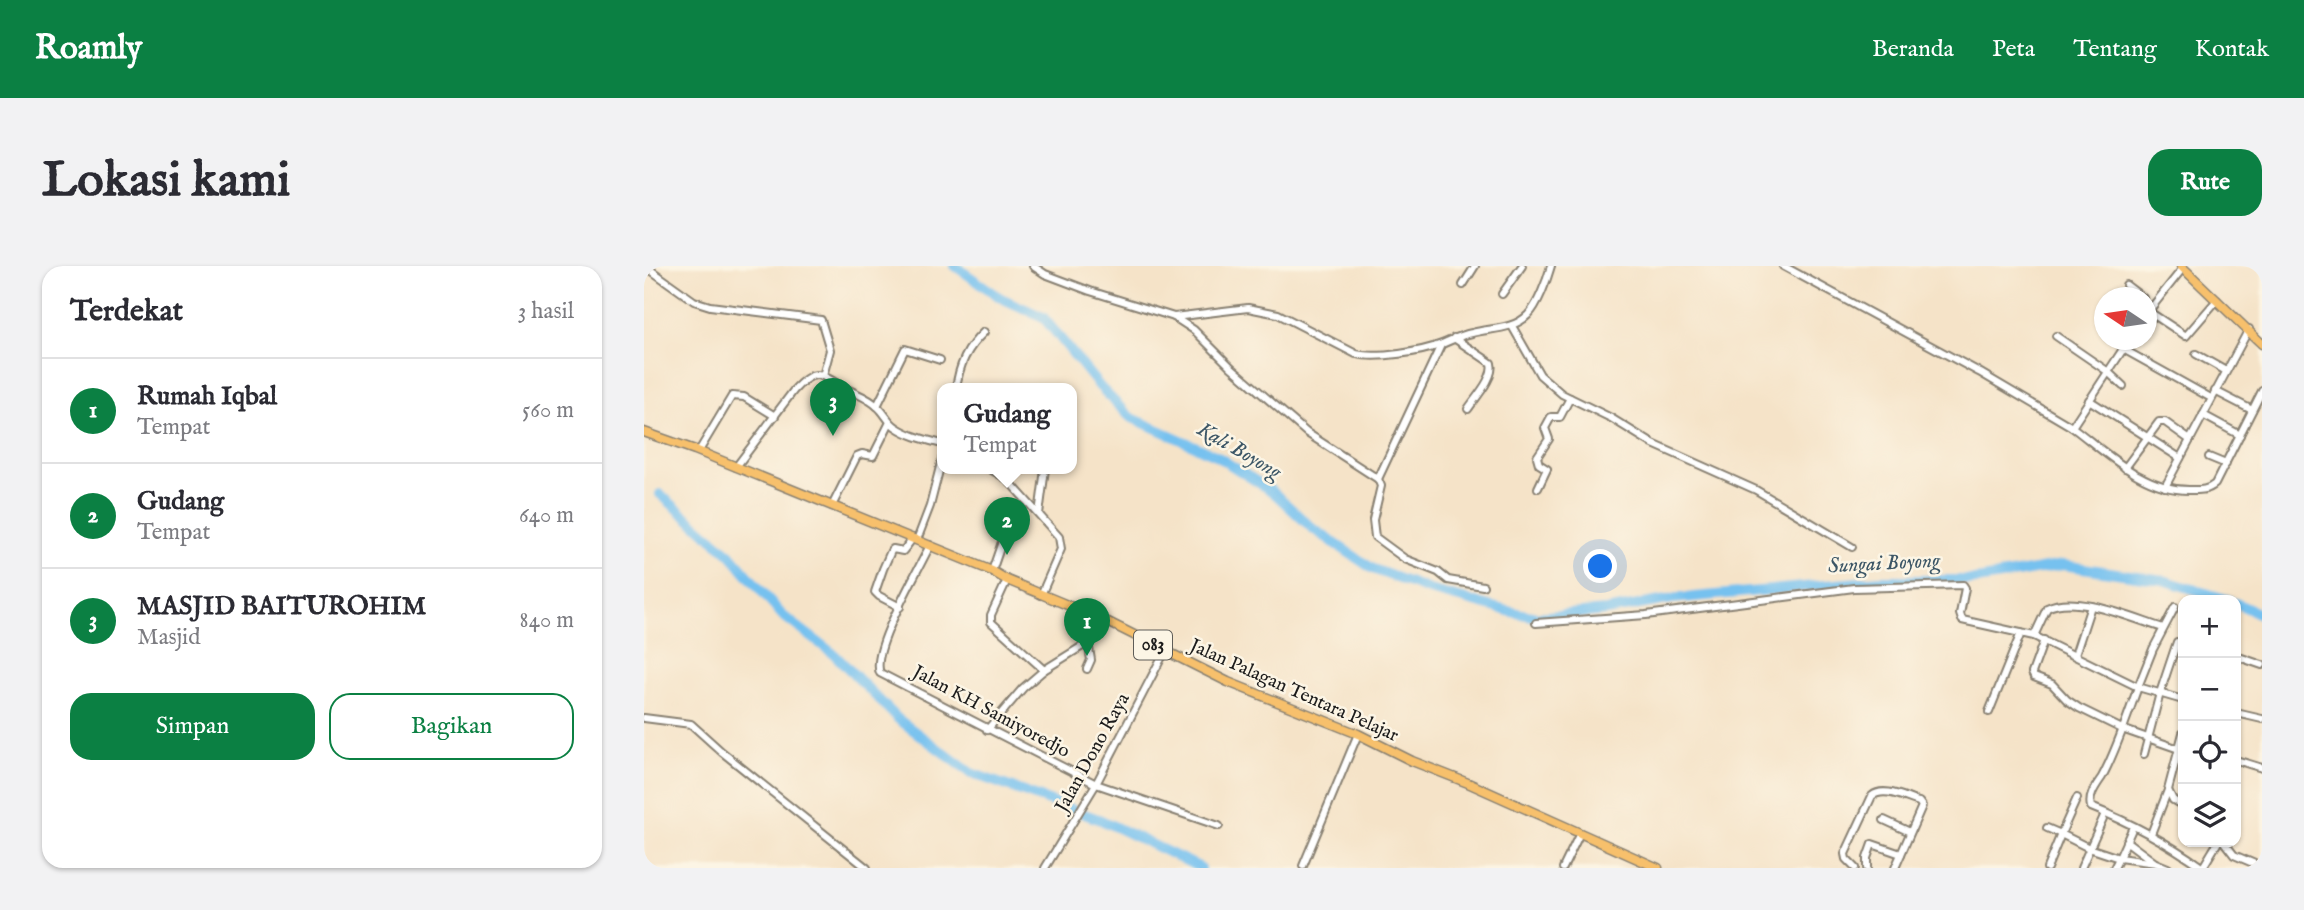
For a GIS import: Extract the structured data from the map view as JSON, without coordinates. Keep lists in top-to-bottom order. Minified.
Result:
{"streets":{"main road":["083","Jalan Palagan Tentara Pelajar"],"street":["Jalan KH Samiyoredjo","Jalan Dono Raya"]},"crossings":[["Jalan Palagan Tentara Pelajar","Jalan KH Samiyoredjo"],["Jalan Palagan Tentara Pelajar","Jalan Dono Raya"],["Jalan KH Samiyoredjo","Jalan Dono Raya"]],"water":["Kali Boyong","Sungai Boyong"],"north":"left","page":{"header":"Roamly","nav":["Beranda","Peta","Tentang","Kontak"],"buttons":["Rute",["Simpan","Bagikan"]],"title":"Lokasi kami","heading":["Terdekat","3 hasil"],"list":[{"mark":"1","name":"Rumah Iqbal","note":"Tempat","value":"560 m"},{"mark":"2","name":"Gudang","note":"Tempat","value":"640 m"},{"mark":"3","name":"MASJID BAITUROHIM","note":"Masjid","value":"840 m"}],"pins":["3","2","1"],"popup":["Gudang","Tempat"],"map_buttons":["+","−"]}}
